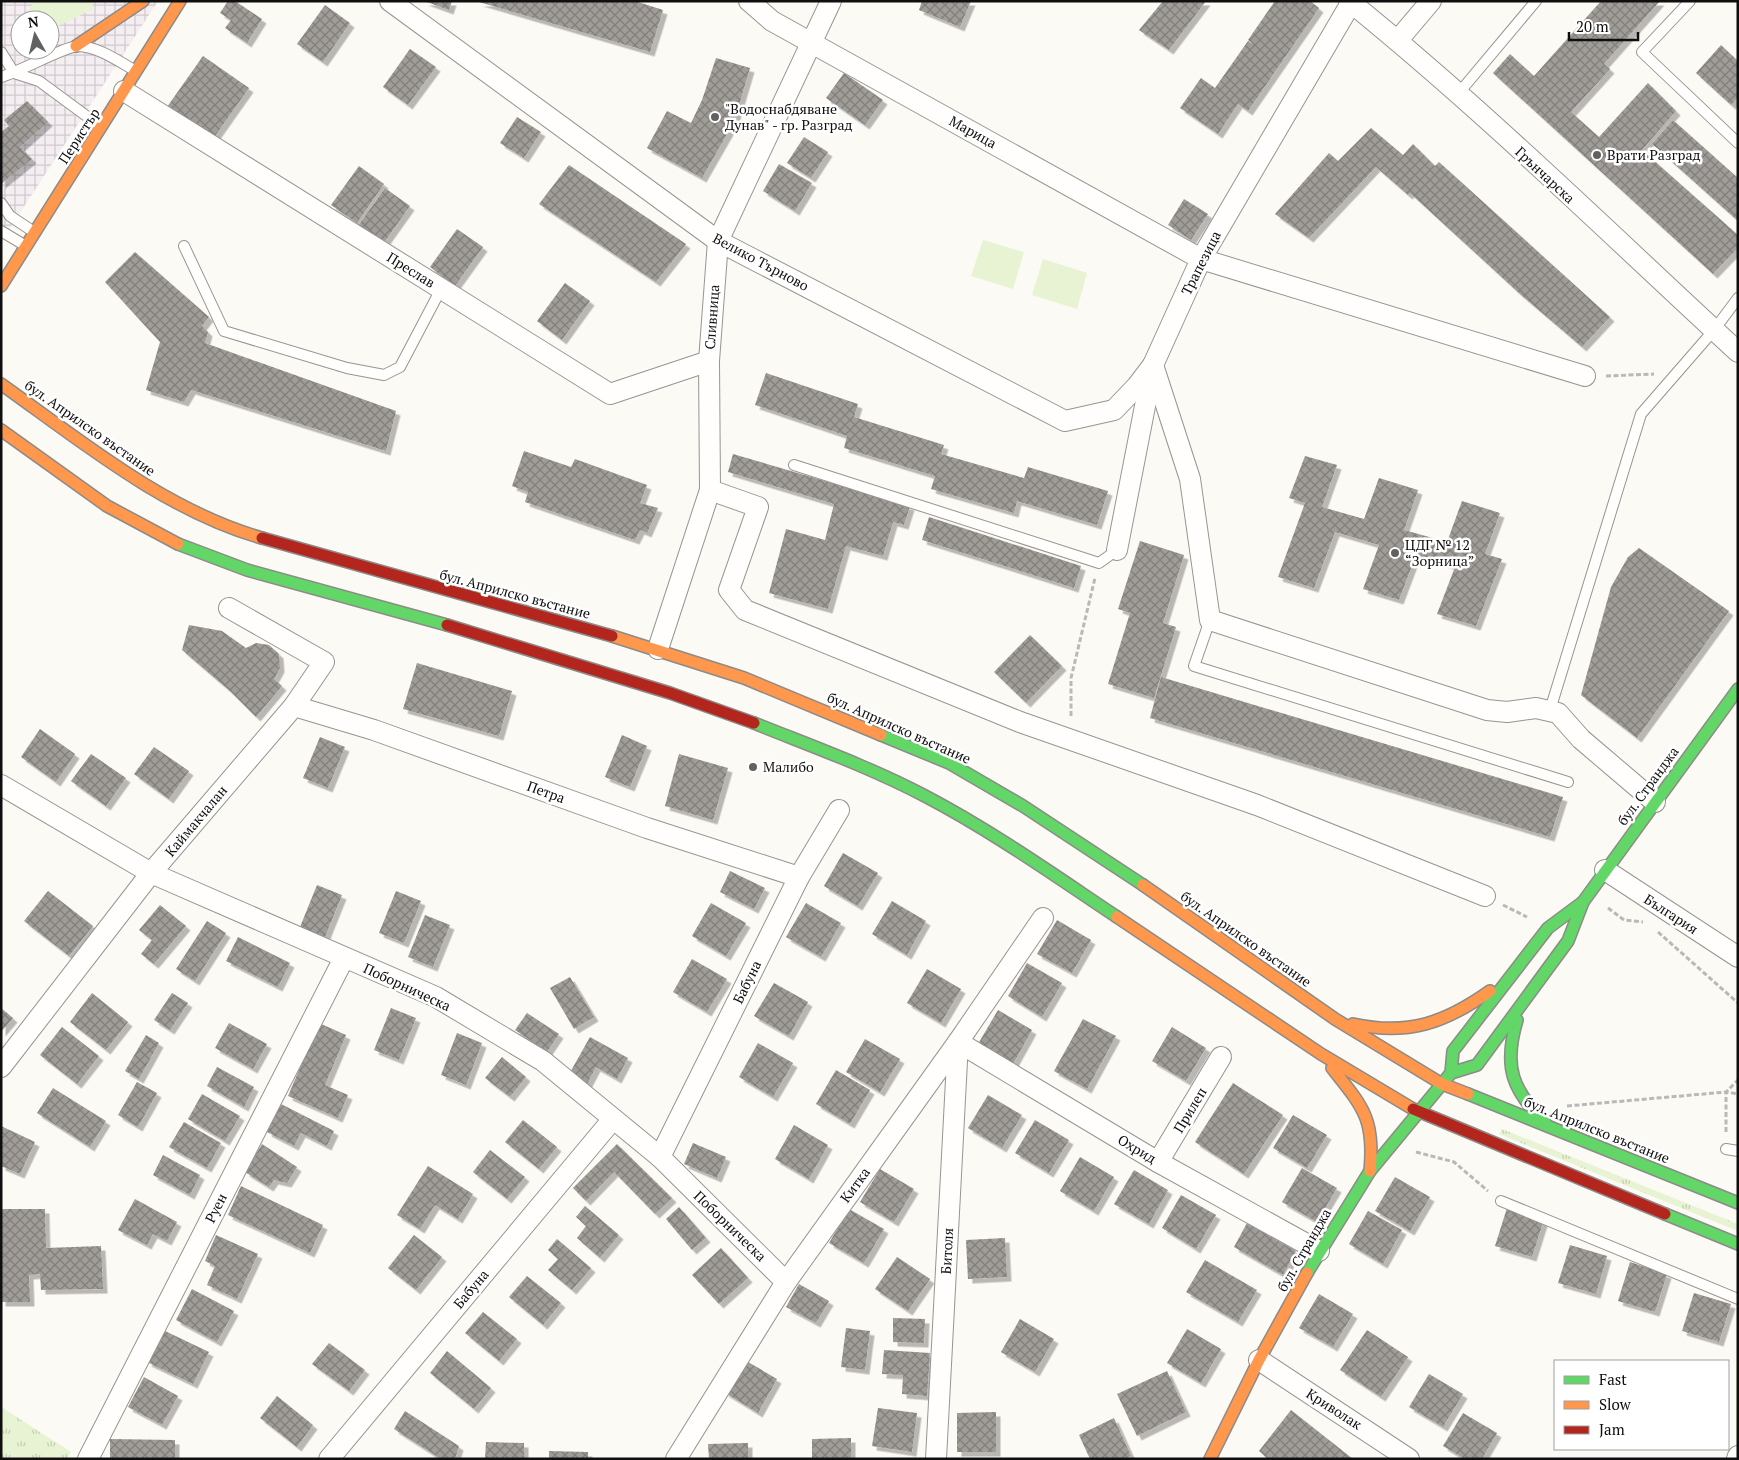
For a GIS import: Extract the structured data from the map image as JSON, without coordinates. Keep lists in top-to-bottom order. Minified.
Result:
{"streets":{"street":["Марица","Перистър","Грънчарска","Велико Търново","Трапезица","Преслав","Сливница","бул. Априлско въстание","бул. Странджа","Петра","Каймакчалан","България","Бабуна","Поборническа","Прилеп","Охрид","Китка","Руен","Битоля","Криволак"]},"crossings":[["Марица","Трапезица"],["Марица","Сливница"],["Перистър","Преслав"],["Грънчарска","Трапезица"],["Велико Търново","Трапезица"],["Велико Търново","Сливница"],["Преслав","Сливница"],["Сливница","бул. Априлско въстание"],["бул. Априлско въстание","бул. Странджа"],["бул. Странджа","България"],["бул. Странджа","Охрид"],["бул. Странджа","Криволак"],["Петра","Каймакчалан"],["Петра","Бабуна"],["Каймакчалан","Поборническа"],["Бабуна","Поборническа"],["Поборническа","Китка"],["Поборническа","Руен"],["Прилеп","Охрид"],["Охрид","Китка"],["Охрид","Битоля"],["Китка","Битоля"]],"places":["\"Водоснабдяване Дунав\" - гр. Разград","Врати Разград","ЦДГ № 12 “Зорница”","Малибо"],"legend":["Fast","Slow","Jam"],"scale_bar":"20 m","north":"top"}
